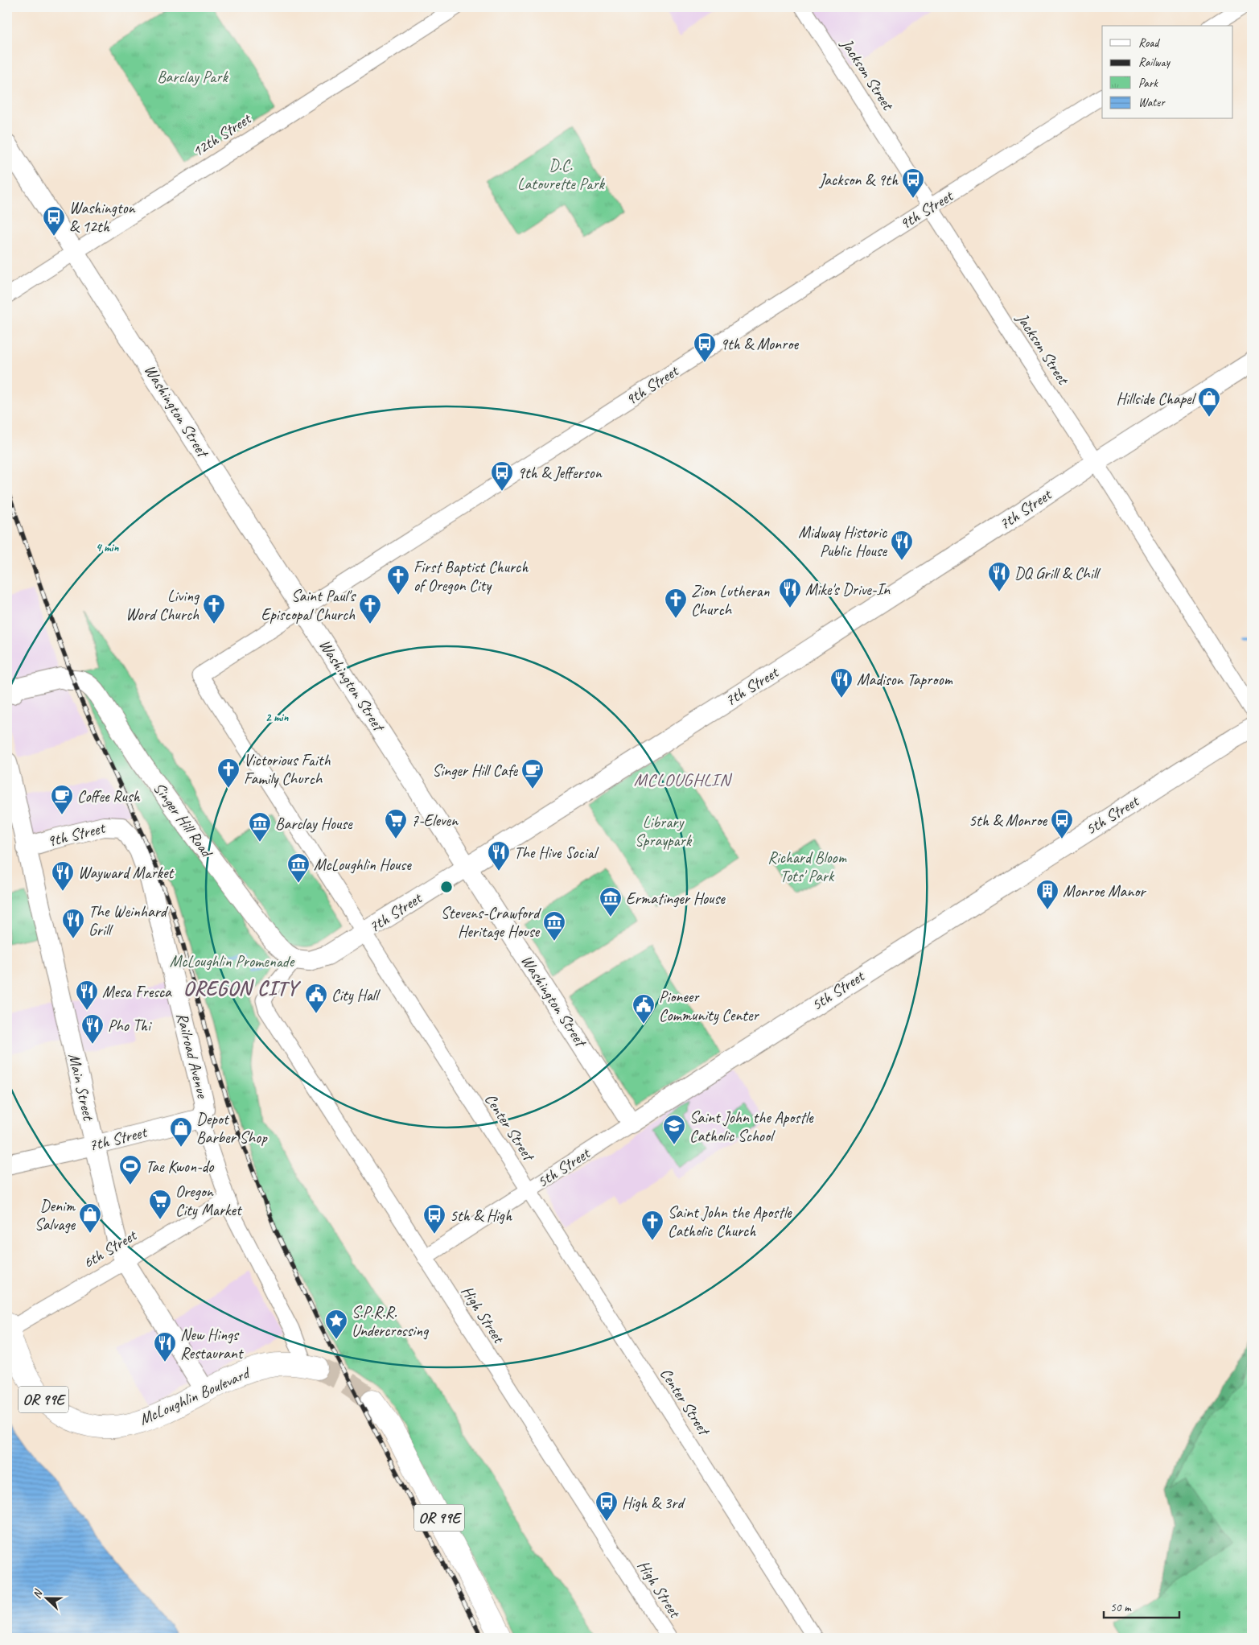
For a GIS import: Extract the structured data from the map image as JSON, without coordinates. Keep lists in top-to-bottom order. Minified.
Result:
{"streets":{"highway":["McLoughlin Boulevard","OR 99E"],"main road":["9th Street","Washington Street","7th Street","5th Street","Singer Hill Road","Railroad Avenue","Main Street"],"street":["Jackson Street","12th Street","Center Street","6th Street","High Street"]},"crossings":[["Jackson Street","9th Street"],["Jackson Street","7th Street"],["12th Street","Washington Street"],["9th Street","Washington Street"],["9th Street","Railroad Avenue"],["9th Street","Main Street"],["9th Street","Center Street"],["Washington Street","7th Street"],["Washington Street","5th Street"],["7th Street","Singer Hill Road"],["7th Street","Railroad Avenue"],["7th Street","Main Street"],["7th Street","Center Street"],["7th Street","High Street"],["5th Street","Center Street"],["5th Street","High Street"],["Singer Hill Road","High Street"],["Railroad Avenue","6th Street"],["Railroad Avenue","McLoughlin Boulevard"],["Main Street","6th Street"],["Main Street","McLoughlin Boulevard"],["6th Street","McLoughlin Boulevard"]],"districts":["MCLOUGHLIN","OREGON CITY"],"parks":["Barclay Park","D.C. Latourette Park","Library Spraypark","Richard Bloom Tots' Park","McLoughlin Promenade"],"places":{"bus stop":["Jackson & 9th","Washington & 12th","9th & Monroe","9th & Jefferson","5th & Monroe","5th & High","High & 3rd"],"shop":["Hillside Chapel","Depot Barber Shop","Denim Salvage"],"restaurant":["Midway Historic Public House","DQ Grill & Chill","Mike's Drive-In","Madison Taproom","The Hive Social","Wayward Market","The Weinhard Grill","Mesa Fresca","Pho Thi","New Hings Restaurant"],"church":["First Baptist Church of Oregon City","Zion Lutheran Church","Living Word Church","Saint Paul's Episcopal Church","Victorious Faith Family Church","Saint John the Apostle Catholic Church"],"cafe":["Singer Hill Cafe","Coffee Rush"],"supermarket":["7-Eleven","Oregon City Market"],"museum":["Barclay House","McLoughlin House","Ermatinger House","Stevens-Crawford Heritage House"],"building":["Monroe Manor"],"public building":["City Hall","Pioneer Community Center"],"school or university":["Saint John the Apostle Catholic School"],"sports":["Tae Kwon-do"],"place":["S.P.R.R. Undercrossing"]},"legend":["Road","Railway","Park","Water"],"scale_bar":"50 m","north":"left","rings":["4 min","2 min"]}
